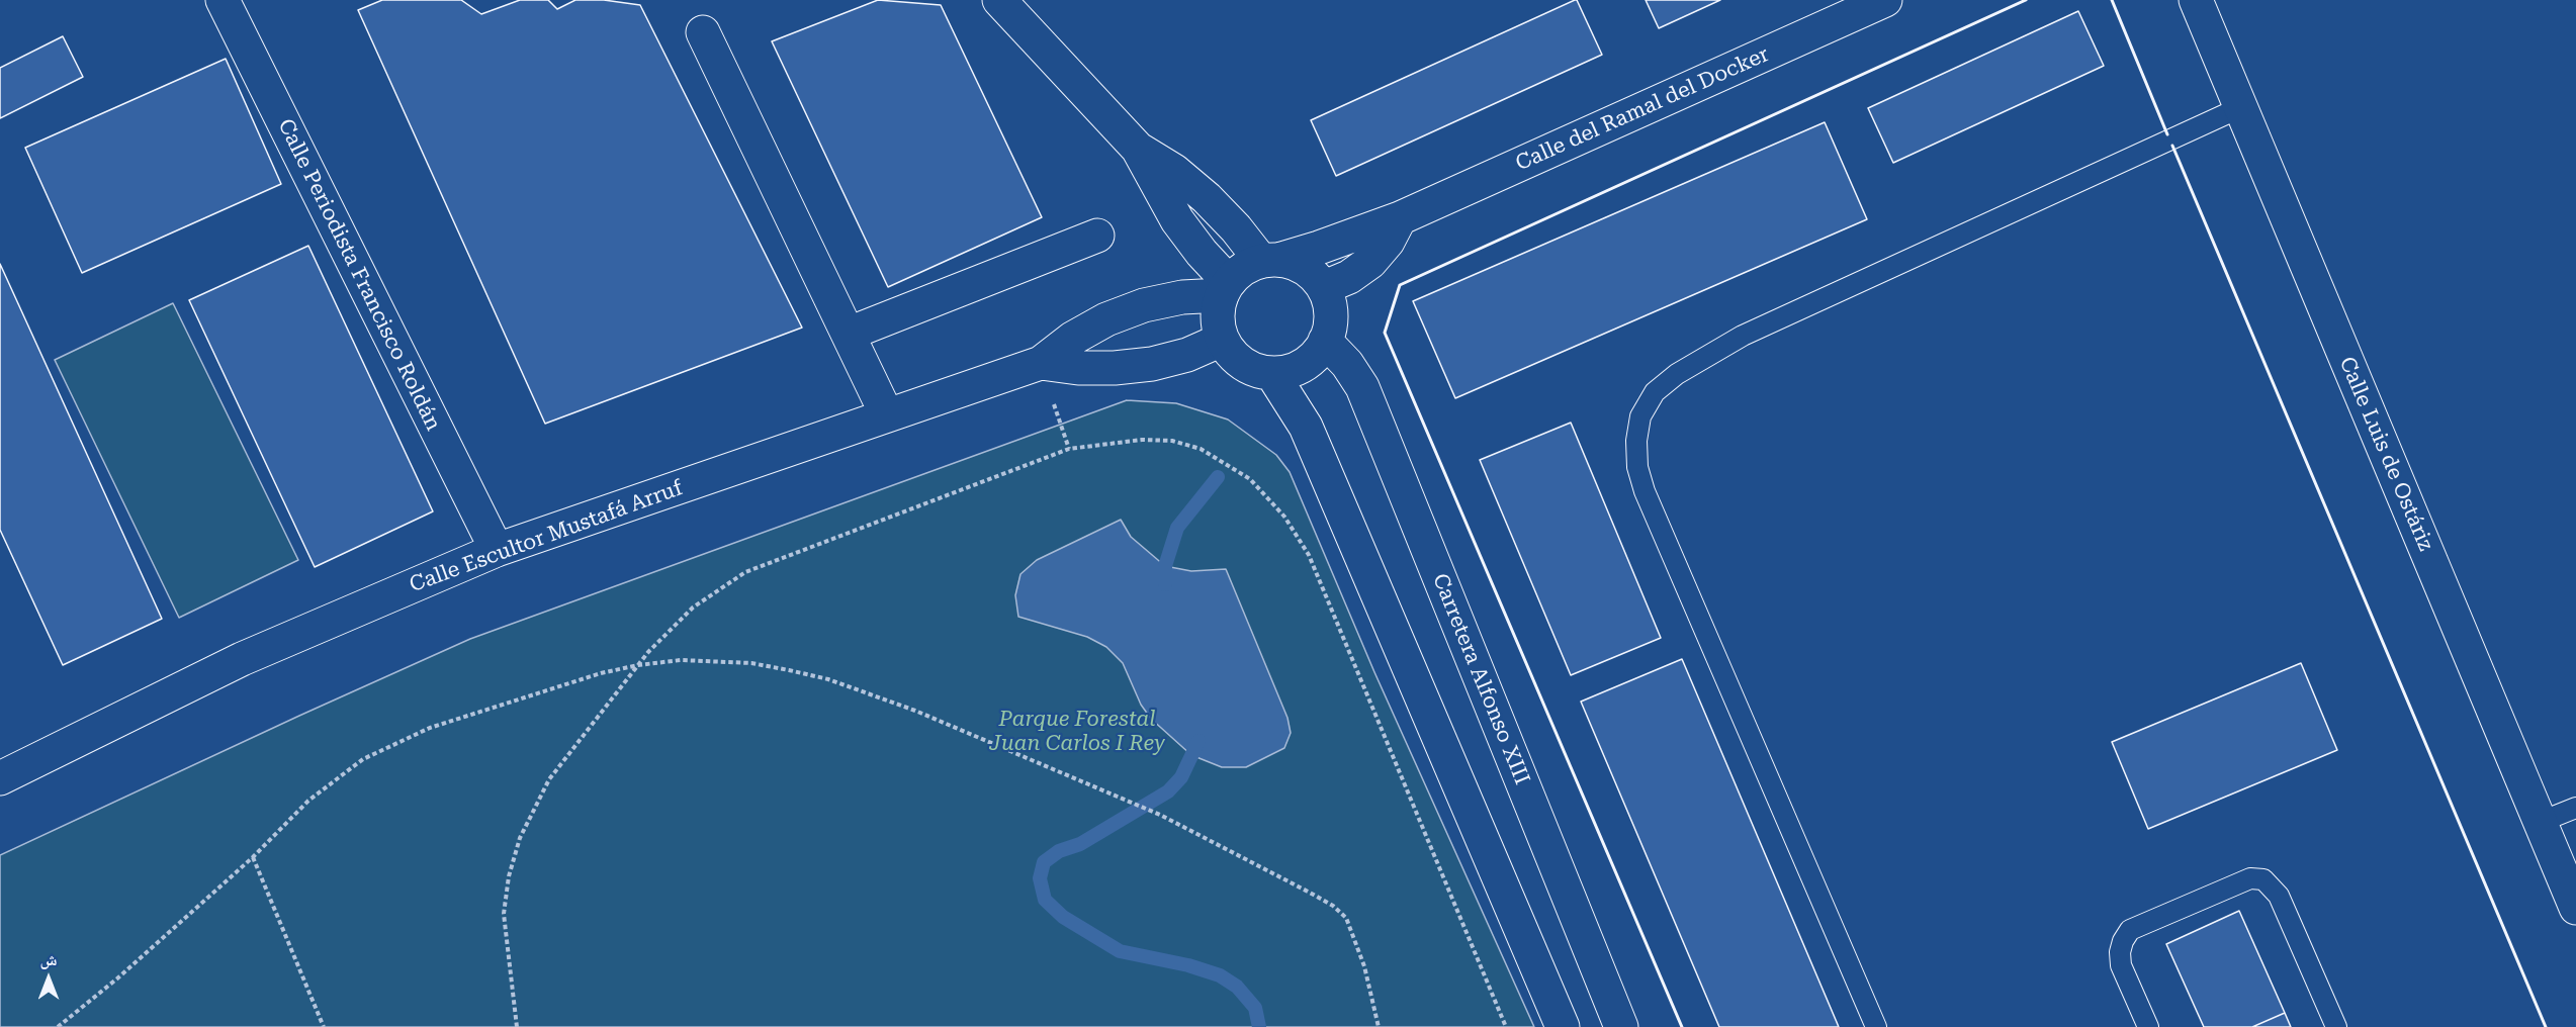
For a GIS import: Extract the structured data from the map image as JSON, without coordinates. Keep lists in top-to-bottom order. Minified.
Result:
{"streets":{"street":["Calle del Ramal del Docker","Calle Periodista Francisco Roldán","Calle Luis de Ostáriz","Calle Escultor Mustafá Arruf","Carretera Alfonso XIII"]},"crossings":[["Calle del Ramal del Docker","Calle Escultor Mustafá Arruf"],["Calle del Ramal del Docker","Carretera Alfonso XIII"],["Calle Periodista Francisco Roldán","Calle Escultor Mustafá Arruf"],["Calle Escultor Mustafá Arruf","Carretera Alfonso XIII"]],"parks":["Parque Forestal Juan Carlos I Rey"],"north":"top"}
